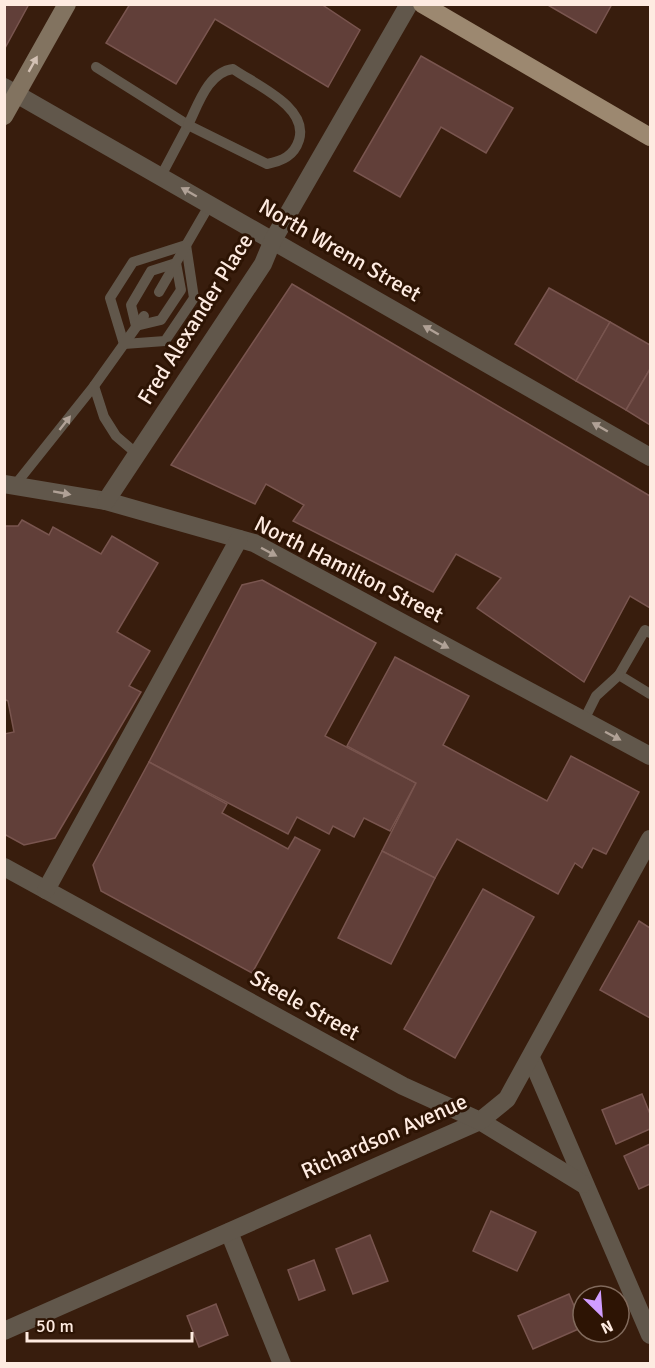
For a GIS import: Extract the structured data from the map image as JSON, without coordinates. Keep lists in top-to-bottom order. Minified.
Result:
{"streets":{"street":["North Wrenn Street","Fred Alexander Place","North Hamilton Street","Steele Street","Richardson Avenue"]},"crossings":[["North Wrenn Street","Fred Alexander Place"],["Fred Alexander Place","North Hamilton Street"],["Steele Street","Richardson Avenue"]],"one_way":["North Wrenn Street","North Hamilton Street"],"scale_bar":"50 m","north":"bottom right"}
